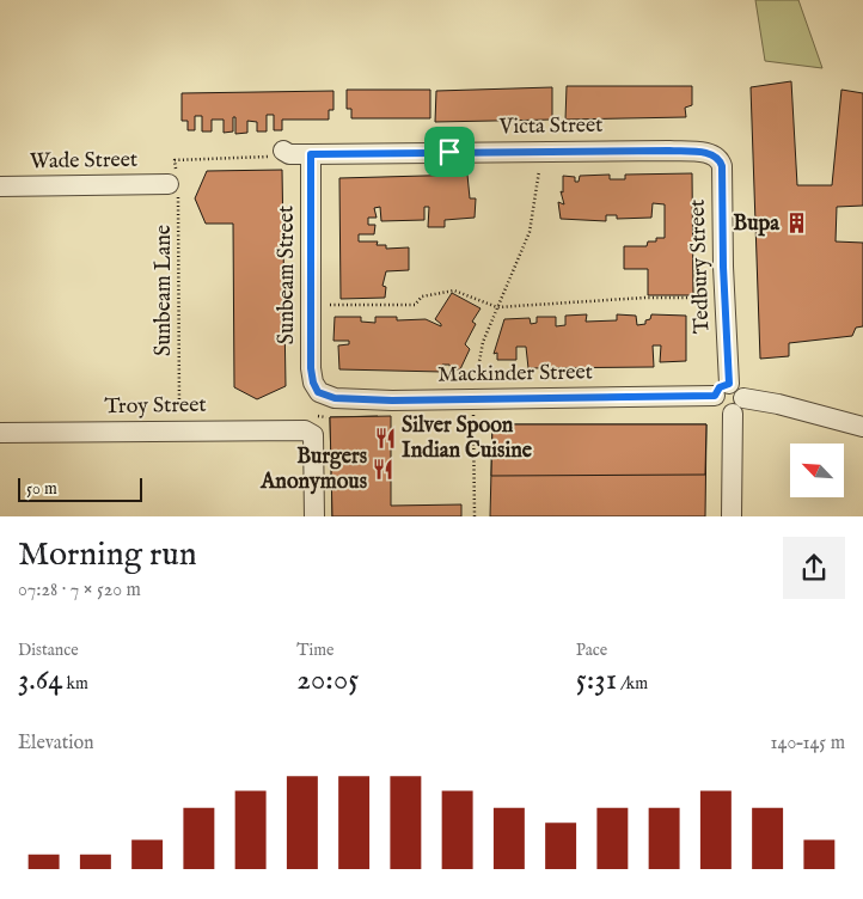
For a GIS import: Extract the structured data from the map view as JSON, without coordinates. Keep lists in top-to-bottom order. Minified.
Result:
{"streets":{"street":["Victa Street","Wade Street","Tedbury Street","Sunbeam Street","Mackinder Street","Troy Street"],"path":["Sunbeam Lane"]},"crossings":[["Victa Street","Tedbury Street"],["Victa Street","Sunbeam Street"],["Wade Street","Sunbeam Lane"],["Tedbury Street","Mackinder Street"],["Sunbeam Street","Mackinder Street"]],"places":{"building":["Bupa"],"restaurant":["Silver Spoon Indian Cuisine","Burgers Anonymous"]},"scale_bar":"50 m","north":"top left","page":{"scale":"50 m","heading":["Morning run","07:28 · 7 × 520 m"],"stats":[["Distance","3.64 km"],["Time","20:05"],["Pace","5:31 /km"]],"chart":["Elevation","140–145 m"]}}
